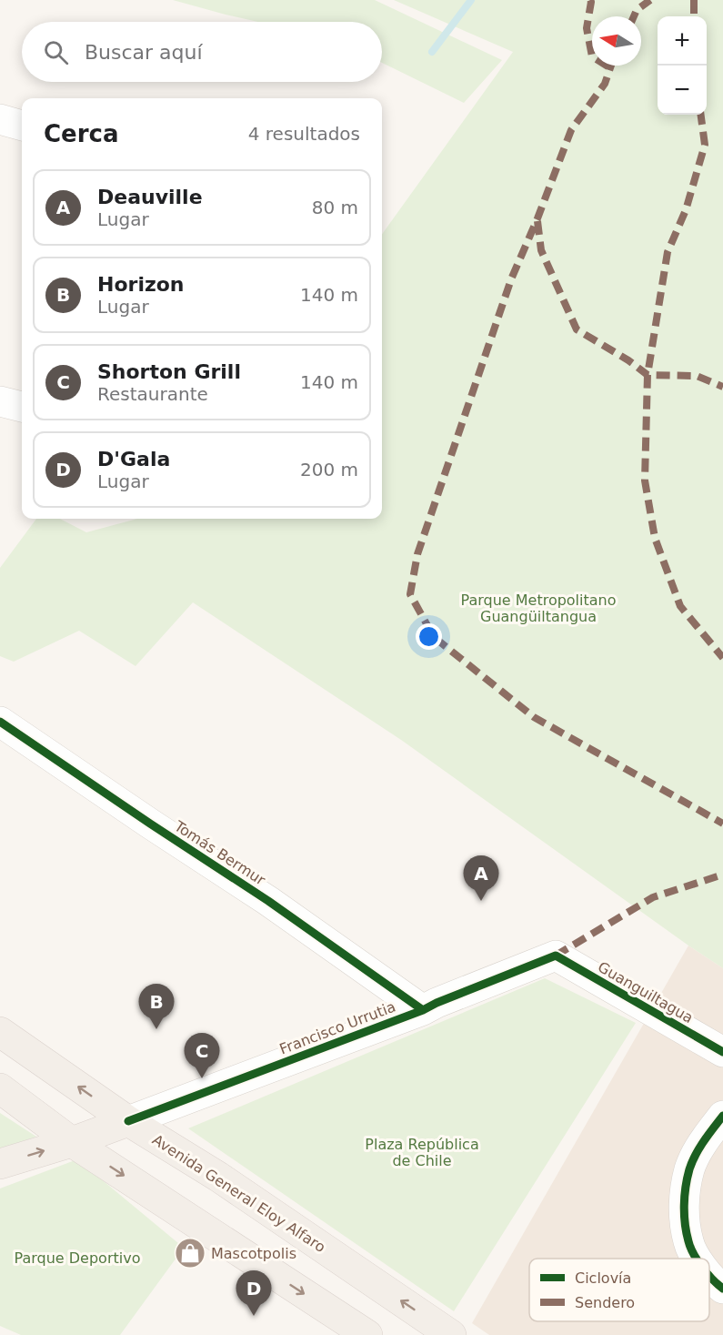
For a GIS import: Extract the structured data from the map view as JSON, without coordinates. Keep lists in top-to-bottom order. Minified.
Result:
{"streets":{"main road":["Avenida General Eloy Alfaro"],"street":["Tomás Bermur","Guanguiltagua","Francisco Urrutia"]},"crossings":[["Tomás Bermur","Francisco Urrutia"],["Guanguiltagua","Francisco Urrutia"],["Francisco Urrutia","Avenida General Eloy Alfaro"]],"parks":["Parque Metropolitano Guangüiltangua","Plaza República de Chile","Parque Deportivo"],"places":{"shop":["Mascotpolis"]},"legend":["Ciclovía","Sendero"],"north":"left","page":{"map_buttons":["+","−"],"search":"Buscar aquí","heading":["Cerca","4 resultados"],"list":[{"mark":"A","name":"Deauville","note":"Lugar","value":"80 m"},{"mark":"B","name":"Horizon","note":"Lugar","value":"140 m"},{"mark":"C","name":"Shorton Grill","note":"Restaurante","value":"140 m"},{"mark":"D","name":"D'Gala","note":"Lugar","value":"200 m"}],"pins":["A","B","C","D"]}}
